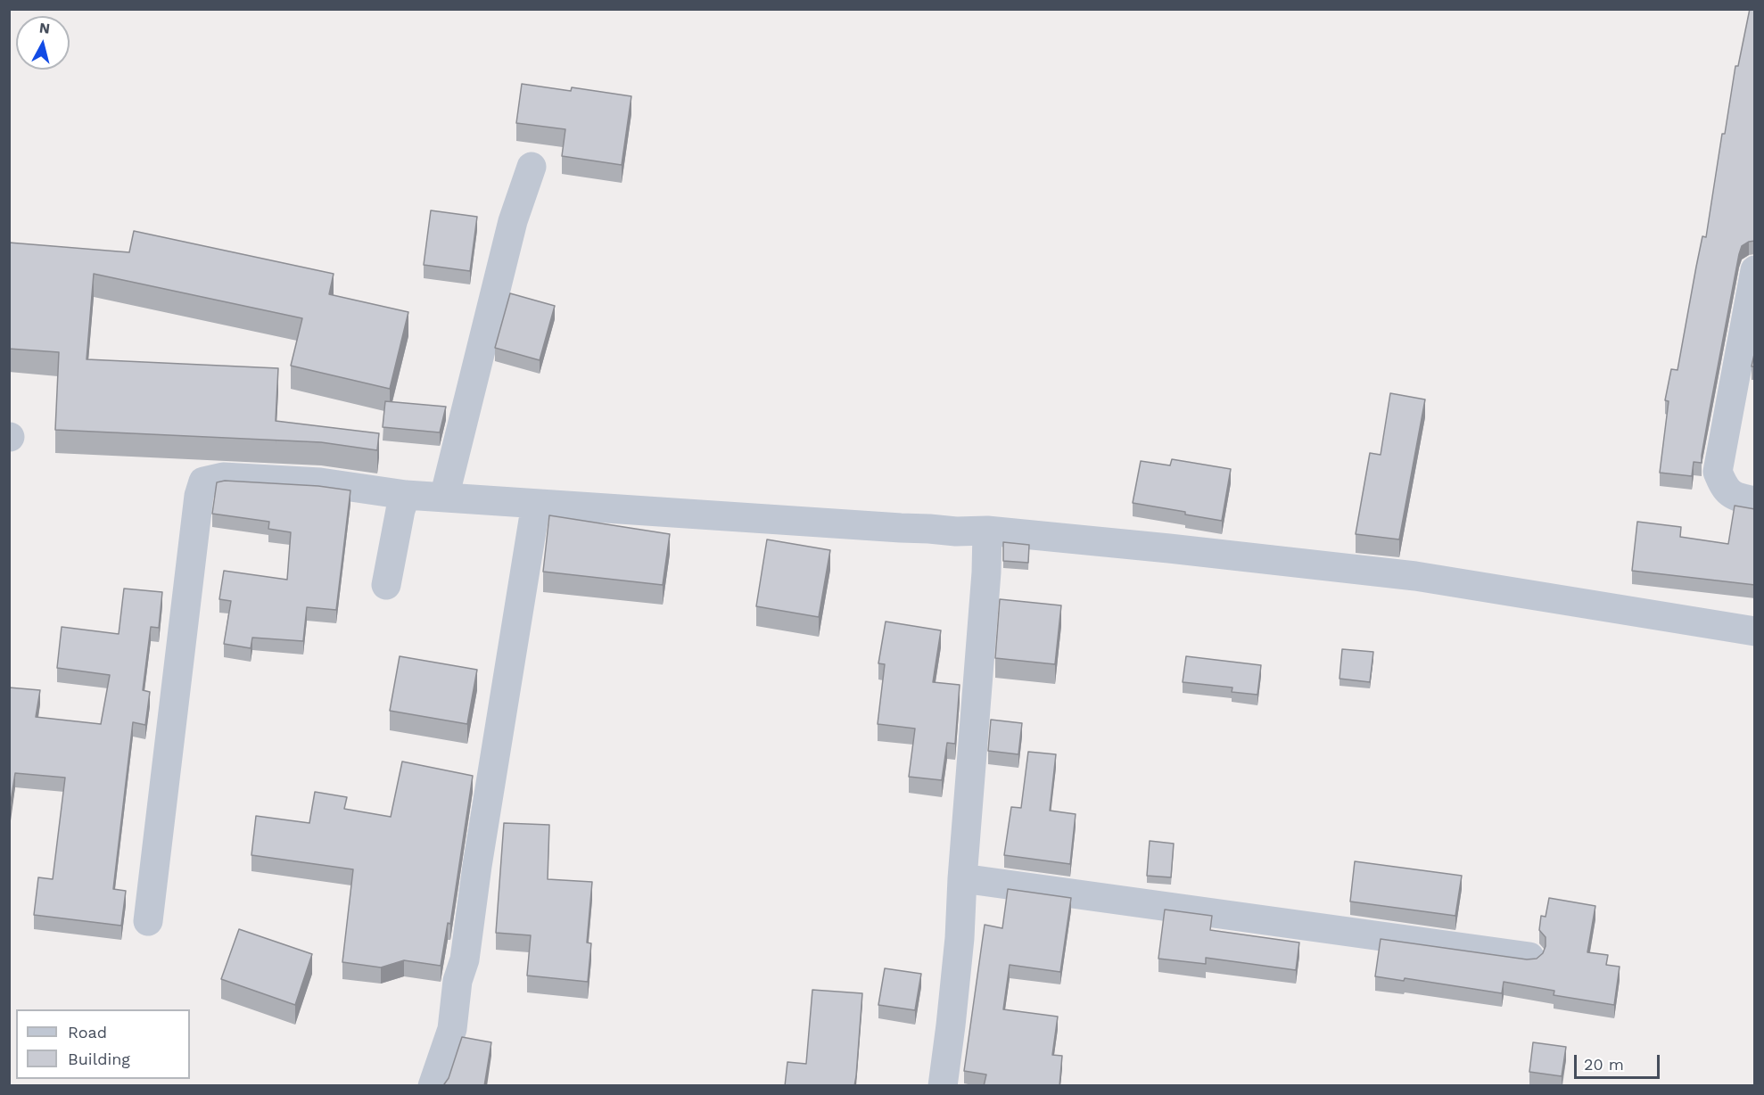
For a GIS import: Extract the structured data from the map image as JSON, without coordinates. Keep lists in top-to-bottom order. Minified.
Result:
{"legend":["Road","Building"],"scale_bar":"20 m","north":"top"}
